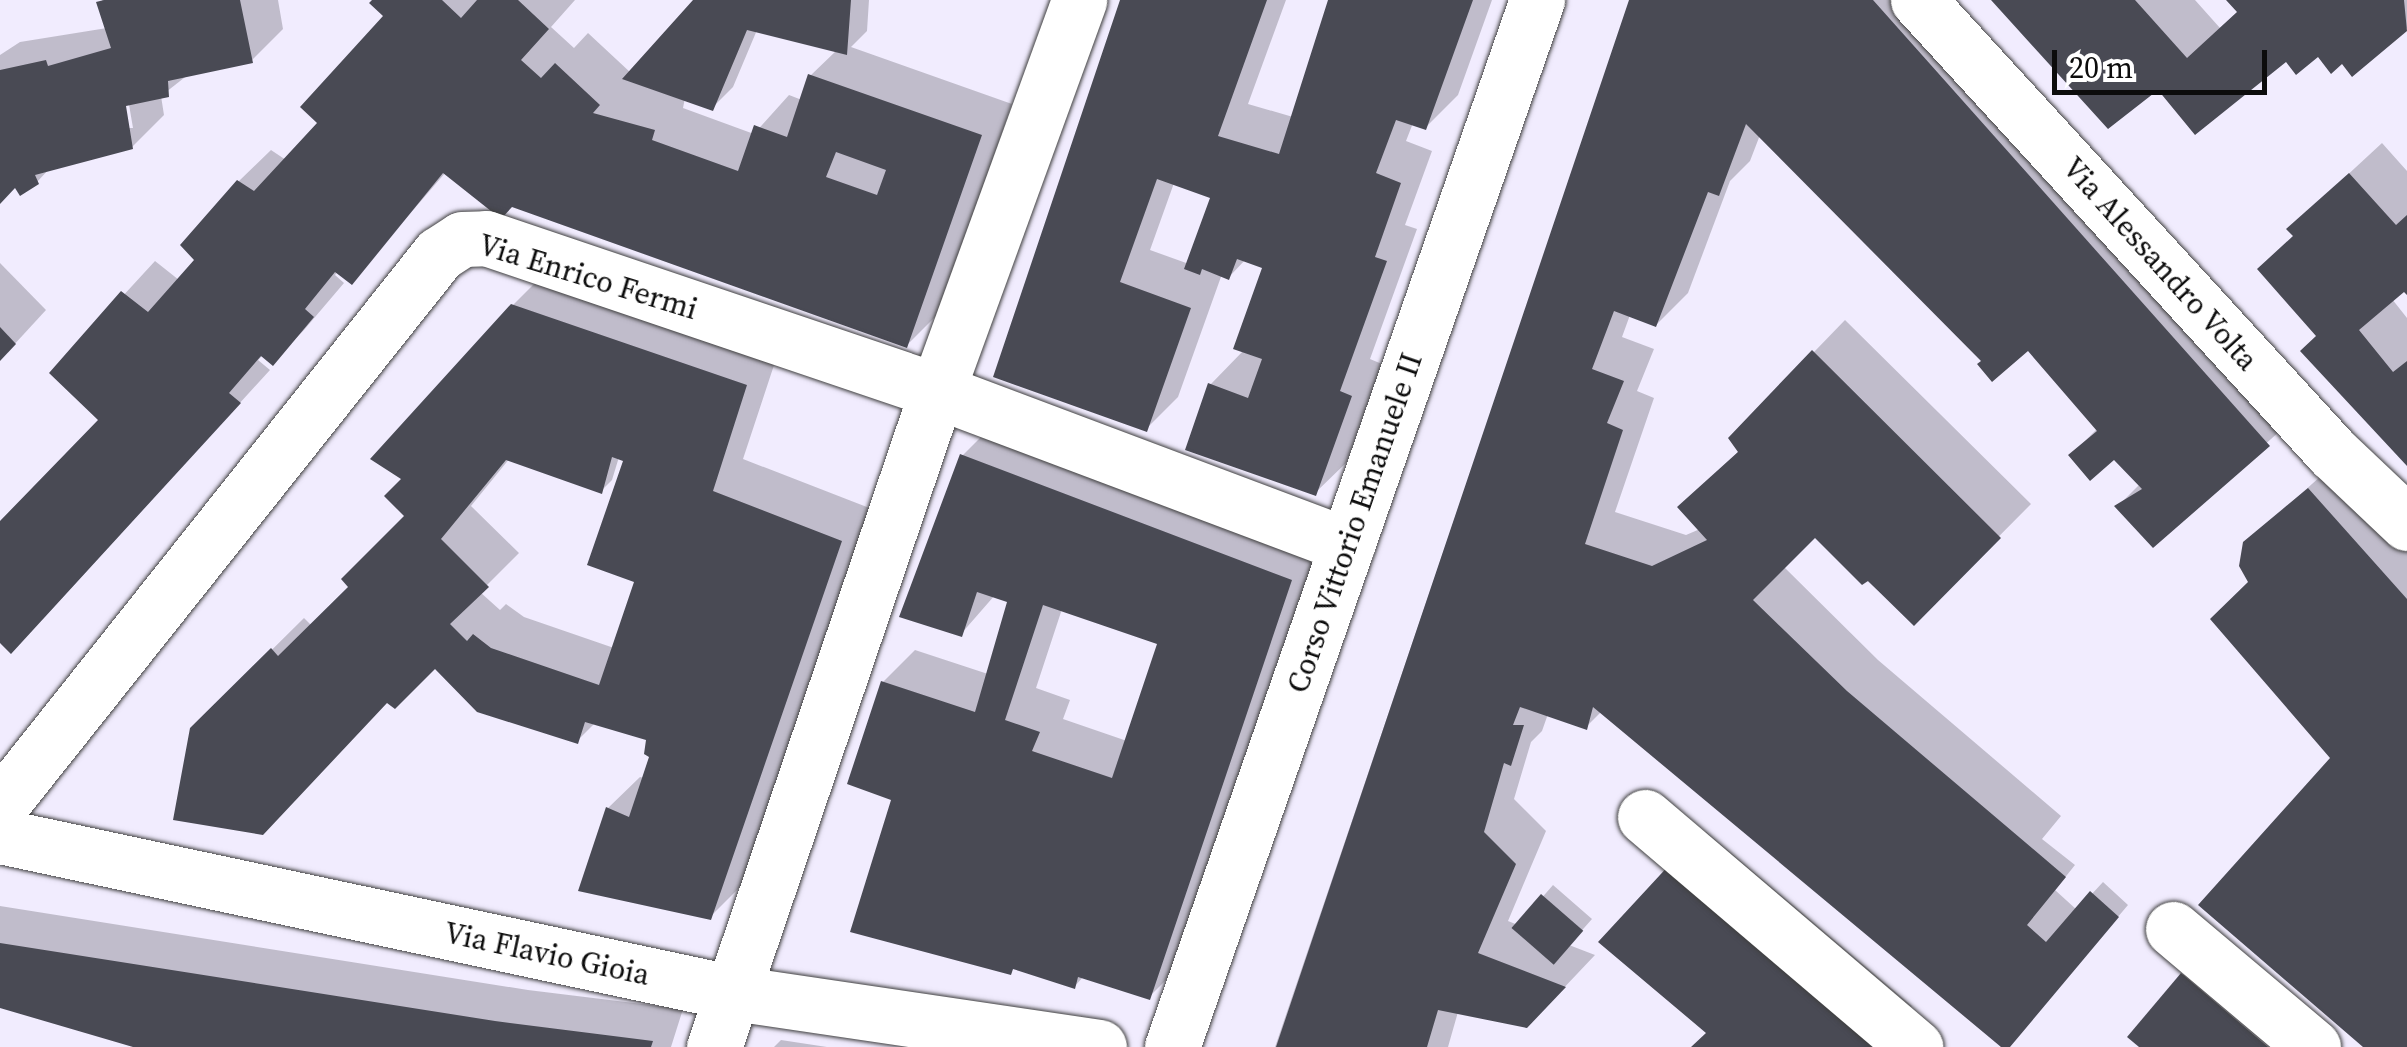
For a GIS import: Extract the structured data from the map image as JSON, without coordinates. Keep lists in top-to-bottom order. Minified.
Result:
{"streets":{"street":["Via Alessandro Volta","Via Enrico Fermi","Corso Vittorio Emanuele II","Via Flavio Gioia"]},"crossings":[["Via Enrico Fermi","Corso Vittorio Emanuele II"]],"scale_bar":"20 m"}
